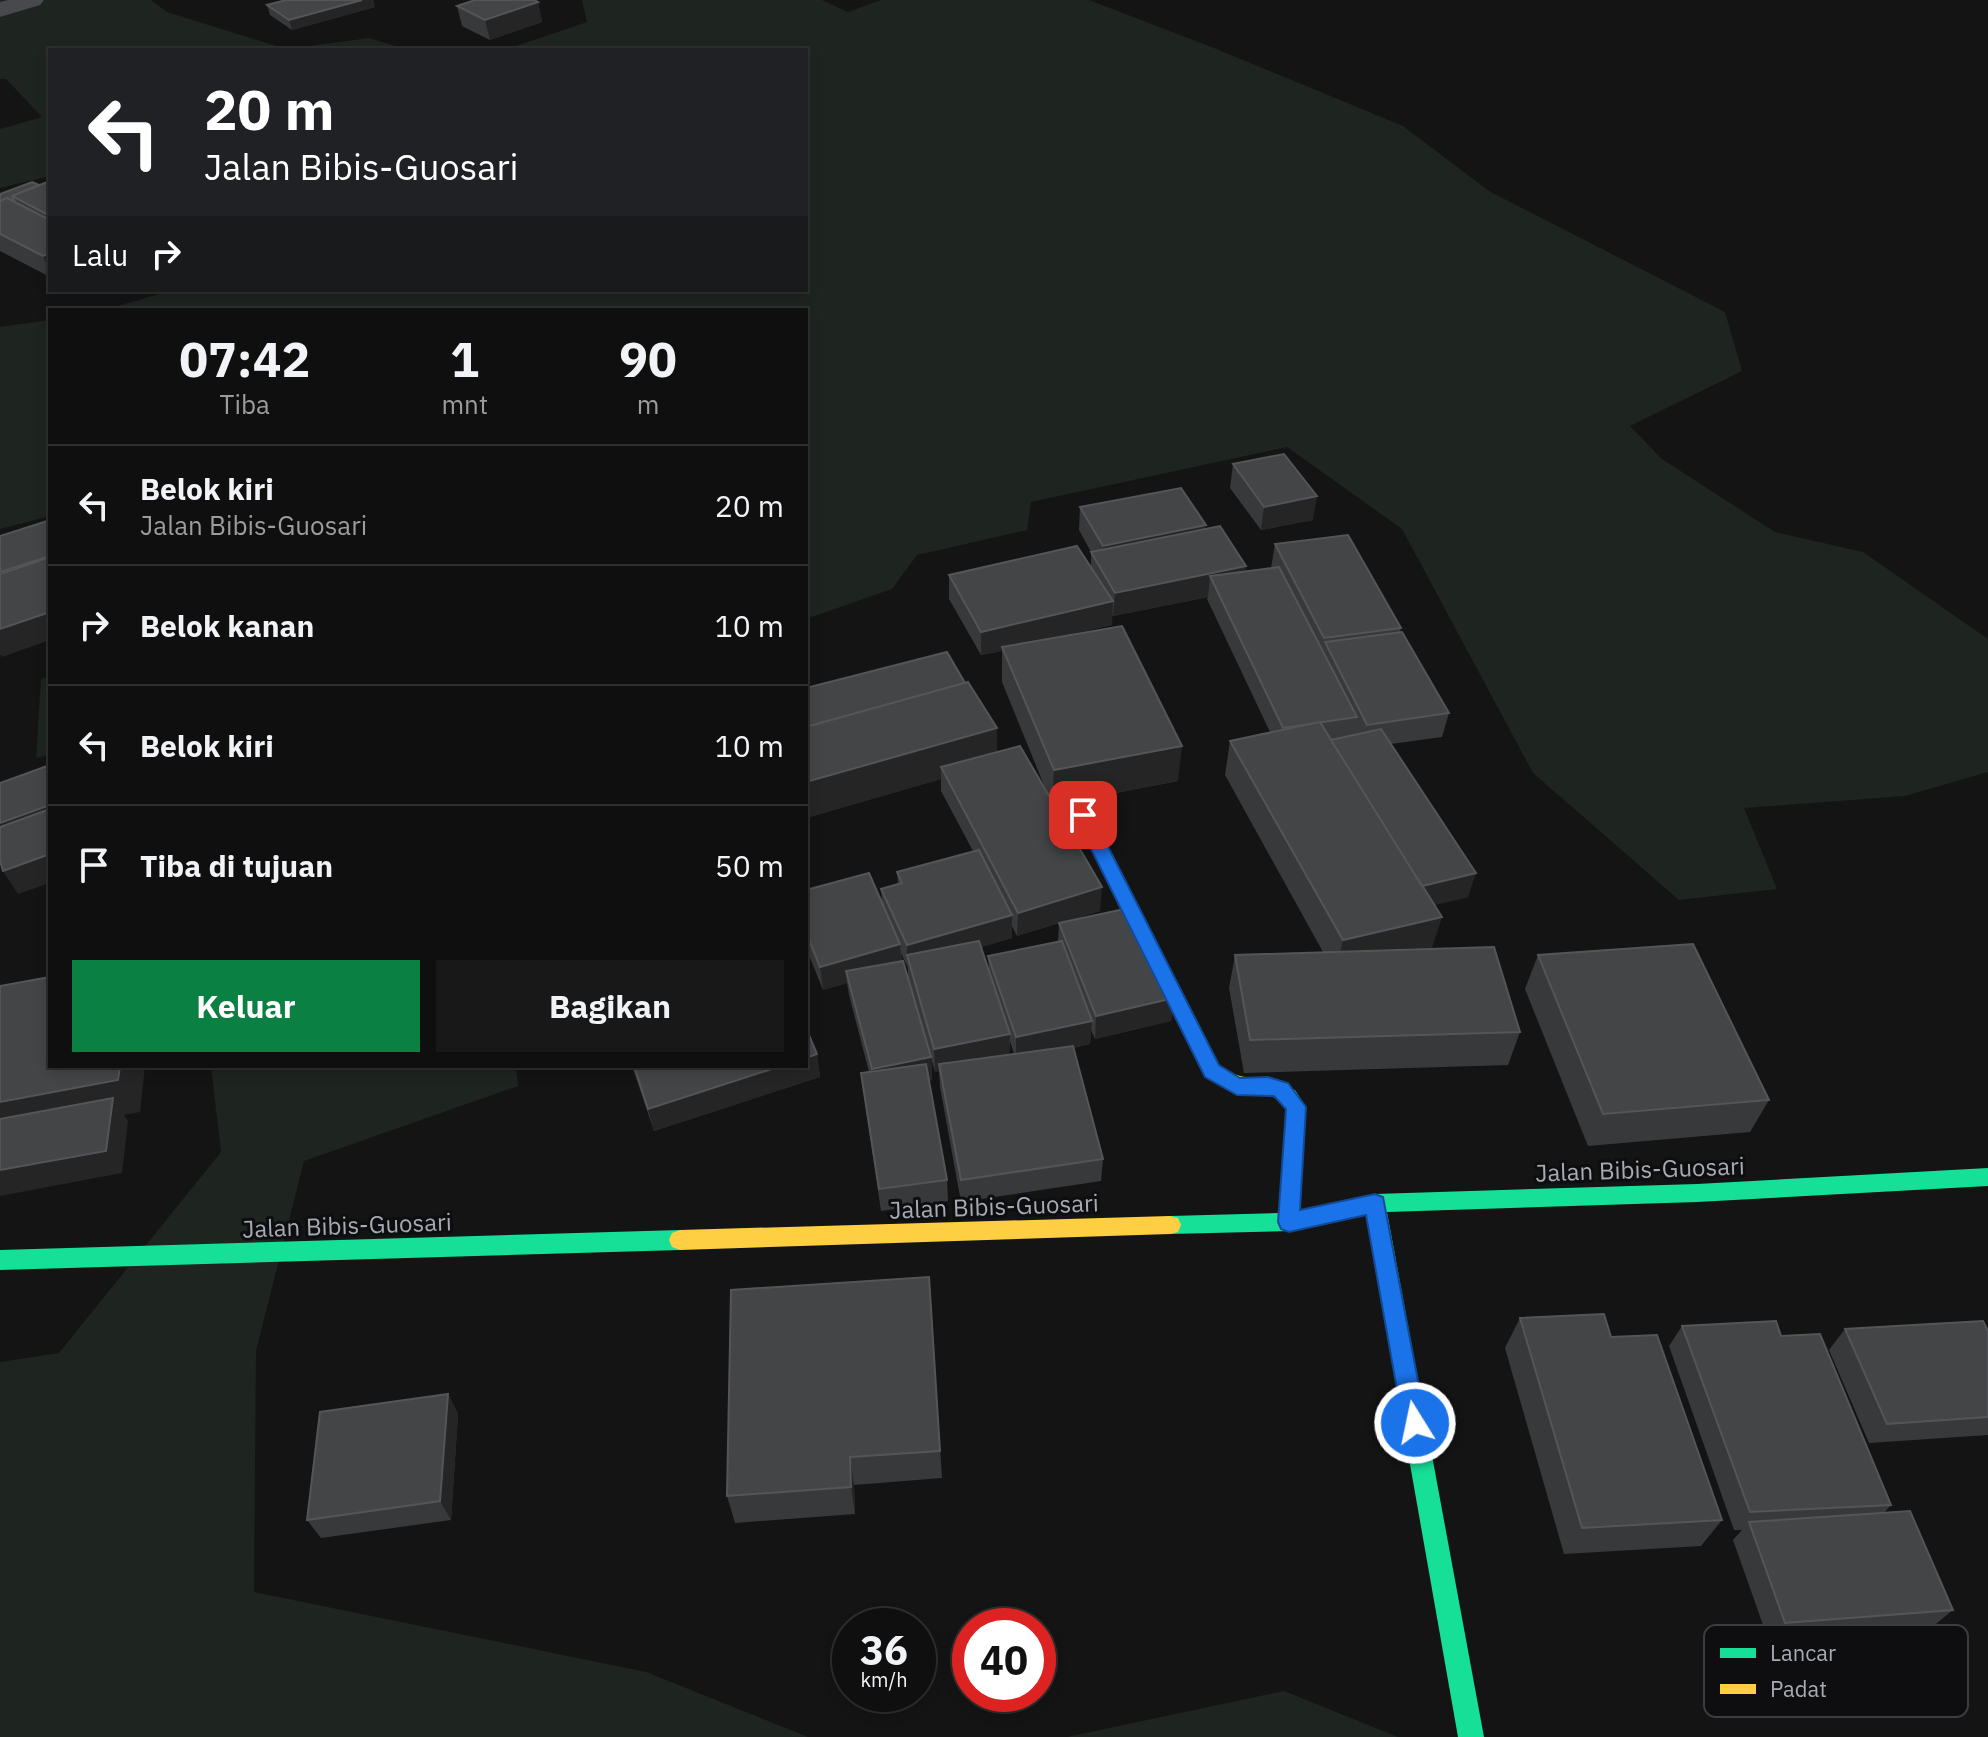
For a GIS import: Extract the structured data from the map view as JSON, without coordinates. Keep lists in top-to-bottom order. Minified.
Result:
{"streets":{"street":["Jalan Bibis-Guosari"]},"legend":["Lancar","Padat"],"page":{"turn":["20 m","Jalan Bibis-Guosari"],"then":"Lalu","eta":["07:42","Tiba","1","mnt","90","m"],"list":[{"name":"Belok kiri","note":"Jalan Bibis-Guosari","value":"20 m"},{"name":"Belok kanan","value":"10 m"},{"name":"Belok kiri","value":"10 m"},{"name":"Tiba di tujuan","value":"50 m"}],"buttons":["Keluar","Bagikan"],"speed":"36 km/h","limit":"40"}}
